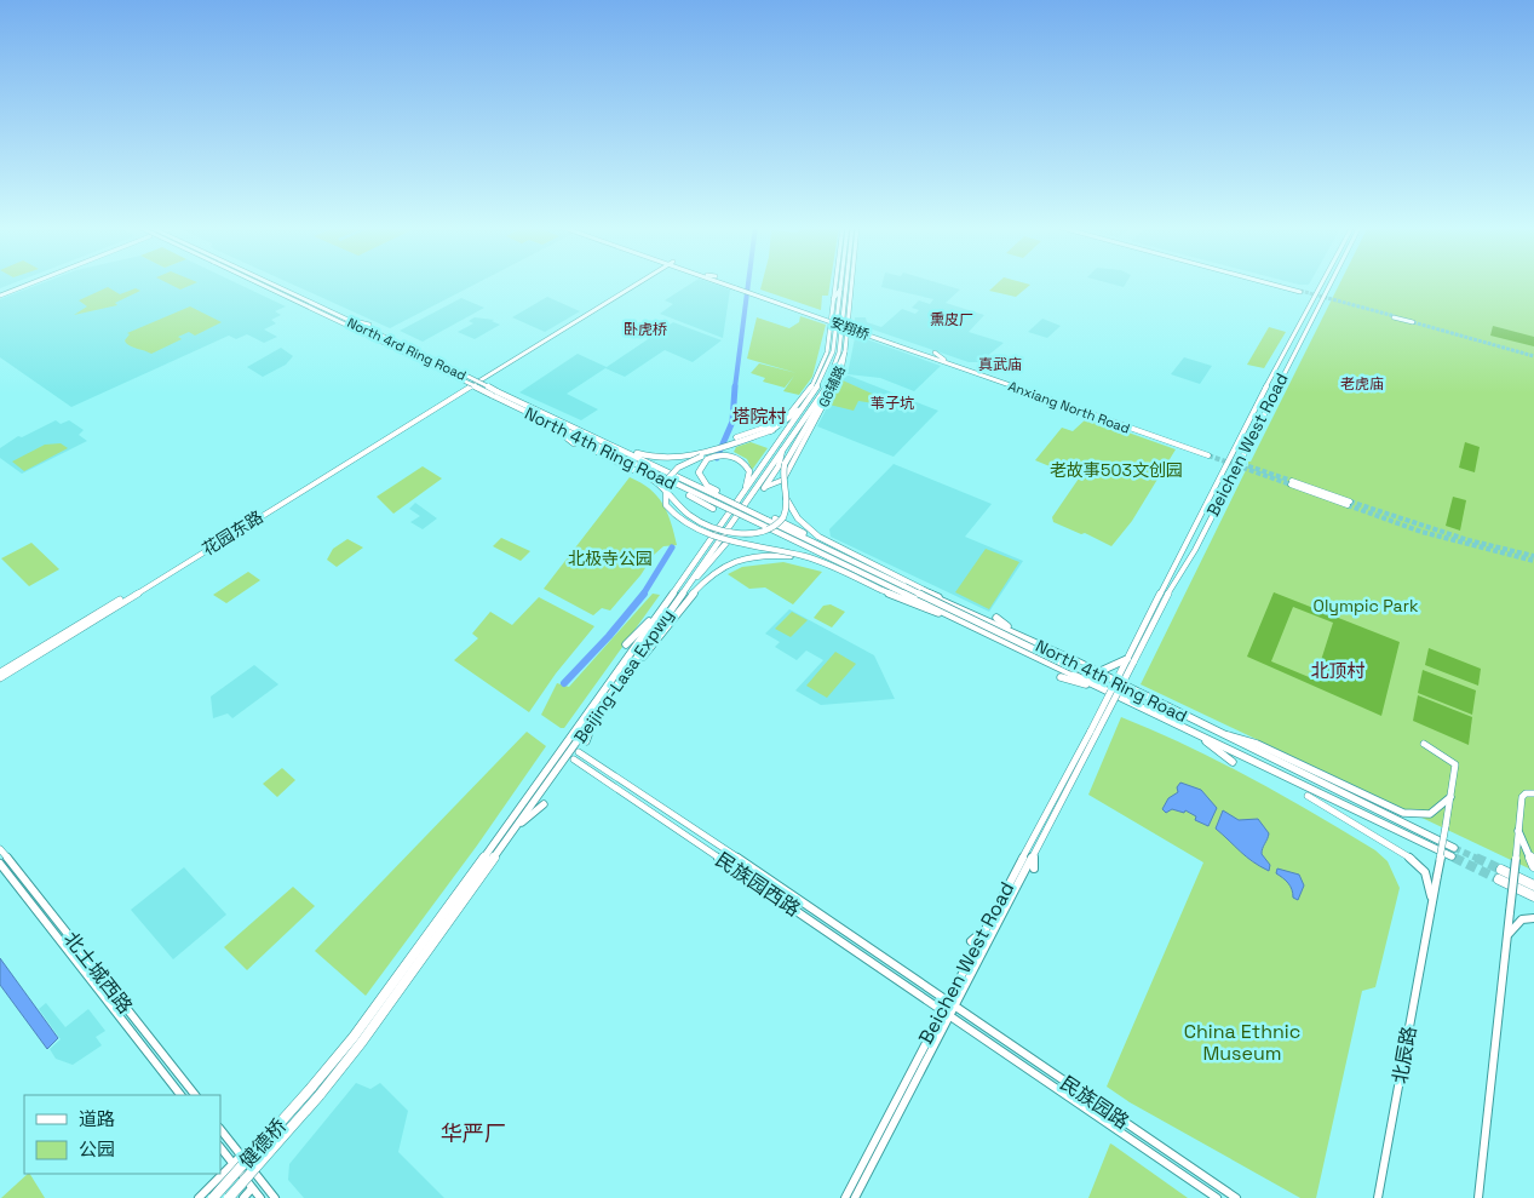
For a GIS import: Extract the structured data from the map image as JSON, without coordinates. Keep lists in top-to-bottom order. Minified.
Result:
{"streets":{"highway":["North 4rd Ring Road","North 4th Ring Road","Beijing-Lasa Expwy","健德桥"],"main road":["安翔桥","G6辅路","Anxiang North Road","Beichen West Road","花园东路","民族园西路","北土城西路","北辰路","民族园路"]},"crossings":[["安翔桥","Anxiang North Road"],["North 4rd Ring Road","North 4th Ring Road"],["Beichen West Road","民族园西路"],["Beichen West Road","民族园路"],["Beijing-Lasa Expwy","健德桥"],["民族园西路","民族园路"]],"districts":["熏皮厂","卧虎桥","真武庙","老虎庙","苇子坑","塔院村","北顶村","华严厂"],"parks":["老故事503文创园","北极寺公园","Olympic Park","China Ethnic Museum"],"legend":["道路","公园"]}
